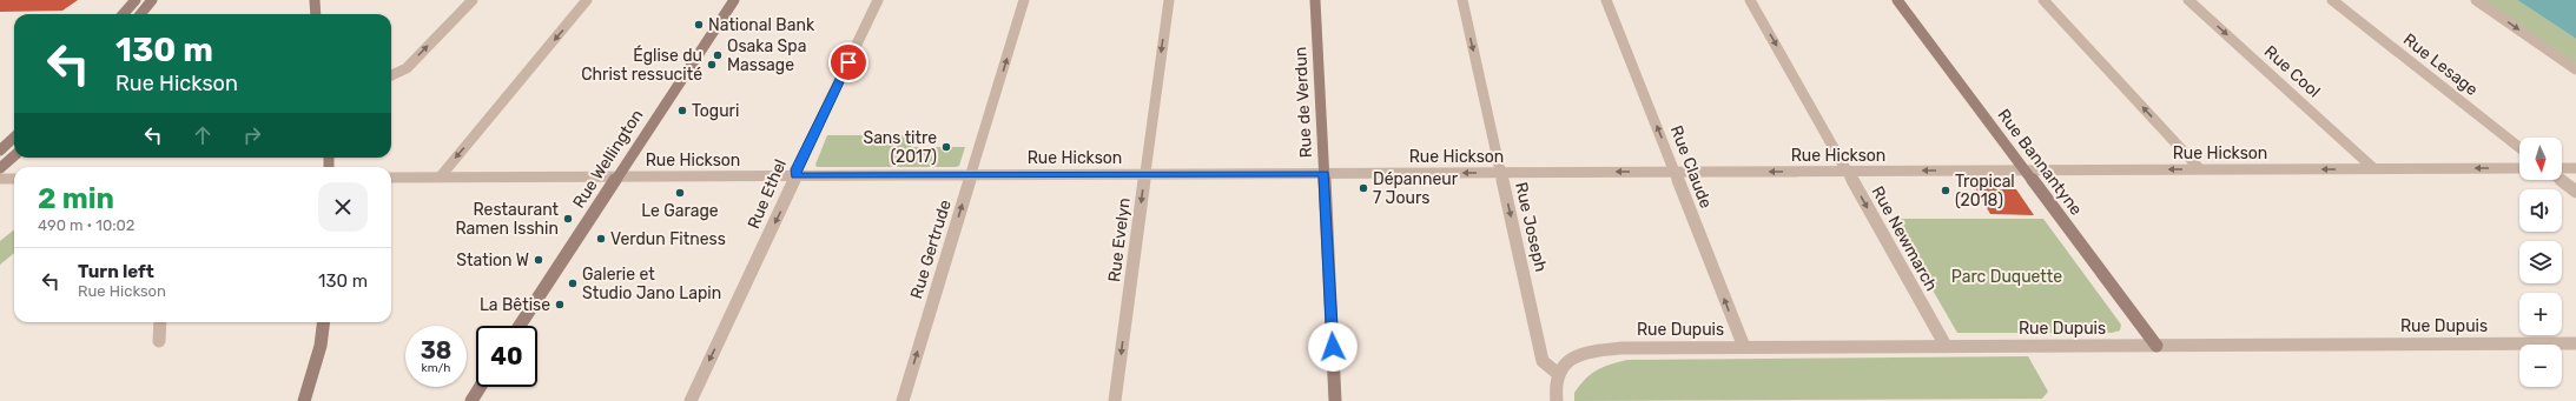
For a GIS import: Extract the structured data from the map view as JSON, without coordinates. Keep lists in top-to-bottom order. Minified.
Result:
{"streets":{"street":["Rue Lesage","Rue Cool","Rue de Verdun","Rue Hickson","Rue Wellington","Rue Bannantyne","Rue Claude","Rue Ethel","Rue Joseph","Rue Newmarch","Rue Evelyn","Rue Gertrude","Rue Dupuis"]},"crossings":[["Rue Cool","Rue Hickson"],["Rue de Verdun","Rue Hickson"],["Rue Hickson","Rue Wellington"],["Rue Hickson","Rue Bannantyne"],["Rue Hickson","Rue Claude"],["Rue Hickson","Rue Ethel"],["Rue Hickson","Rue Joseph"],["Rue Hickson","Rue Newmarch"],["Rue Hickson","Rue Evelyn"],["Rue Hickson","Rue Gertrude"],["Rue Bannantyne","Rue Dupuis"],["Rue Claude","Rue Dupuis"],["Rue Joseph","Rue Dupuis"],["Rue Newmarch","Rue Dupuis"]],"one_way":["Rue Cool","Rue Hickson","Rue Claude","Rue Ethel","Rue Joseph","Rue Newmarch","Rue Evelyn","Rue Gertrude"],"parks":["Parc Duquette"],"places":["National Bank","Osaka Spa Massage","Église du Christ ressucité","Toguri","Sans titre (2017)","Dépanneur 7 Jours","Tropical (2018)","Le Garage","Restaurant Ramen Isshin","Verdun Fitness","Station W","Galerie et Studio Jano Lapin","La Bêtise"],"north":"bottom","page":{"turn":["130 m","Rue Hickson"],"map_buttons":["+","−"],"heading":["2 min","490 m · 10:02"],"list":[{"name":"Turn left","note":"Rue Hickson","value":"130 m"}],"speed":"38 km/h","limit":"40"}}
